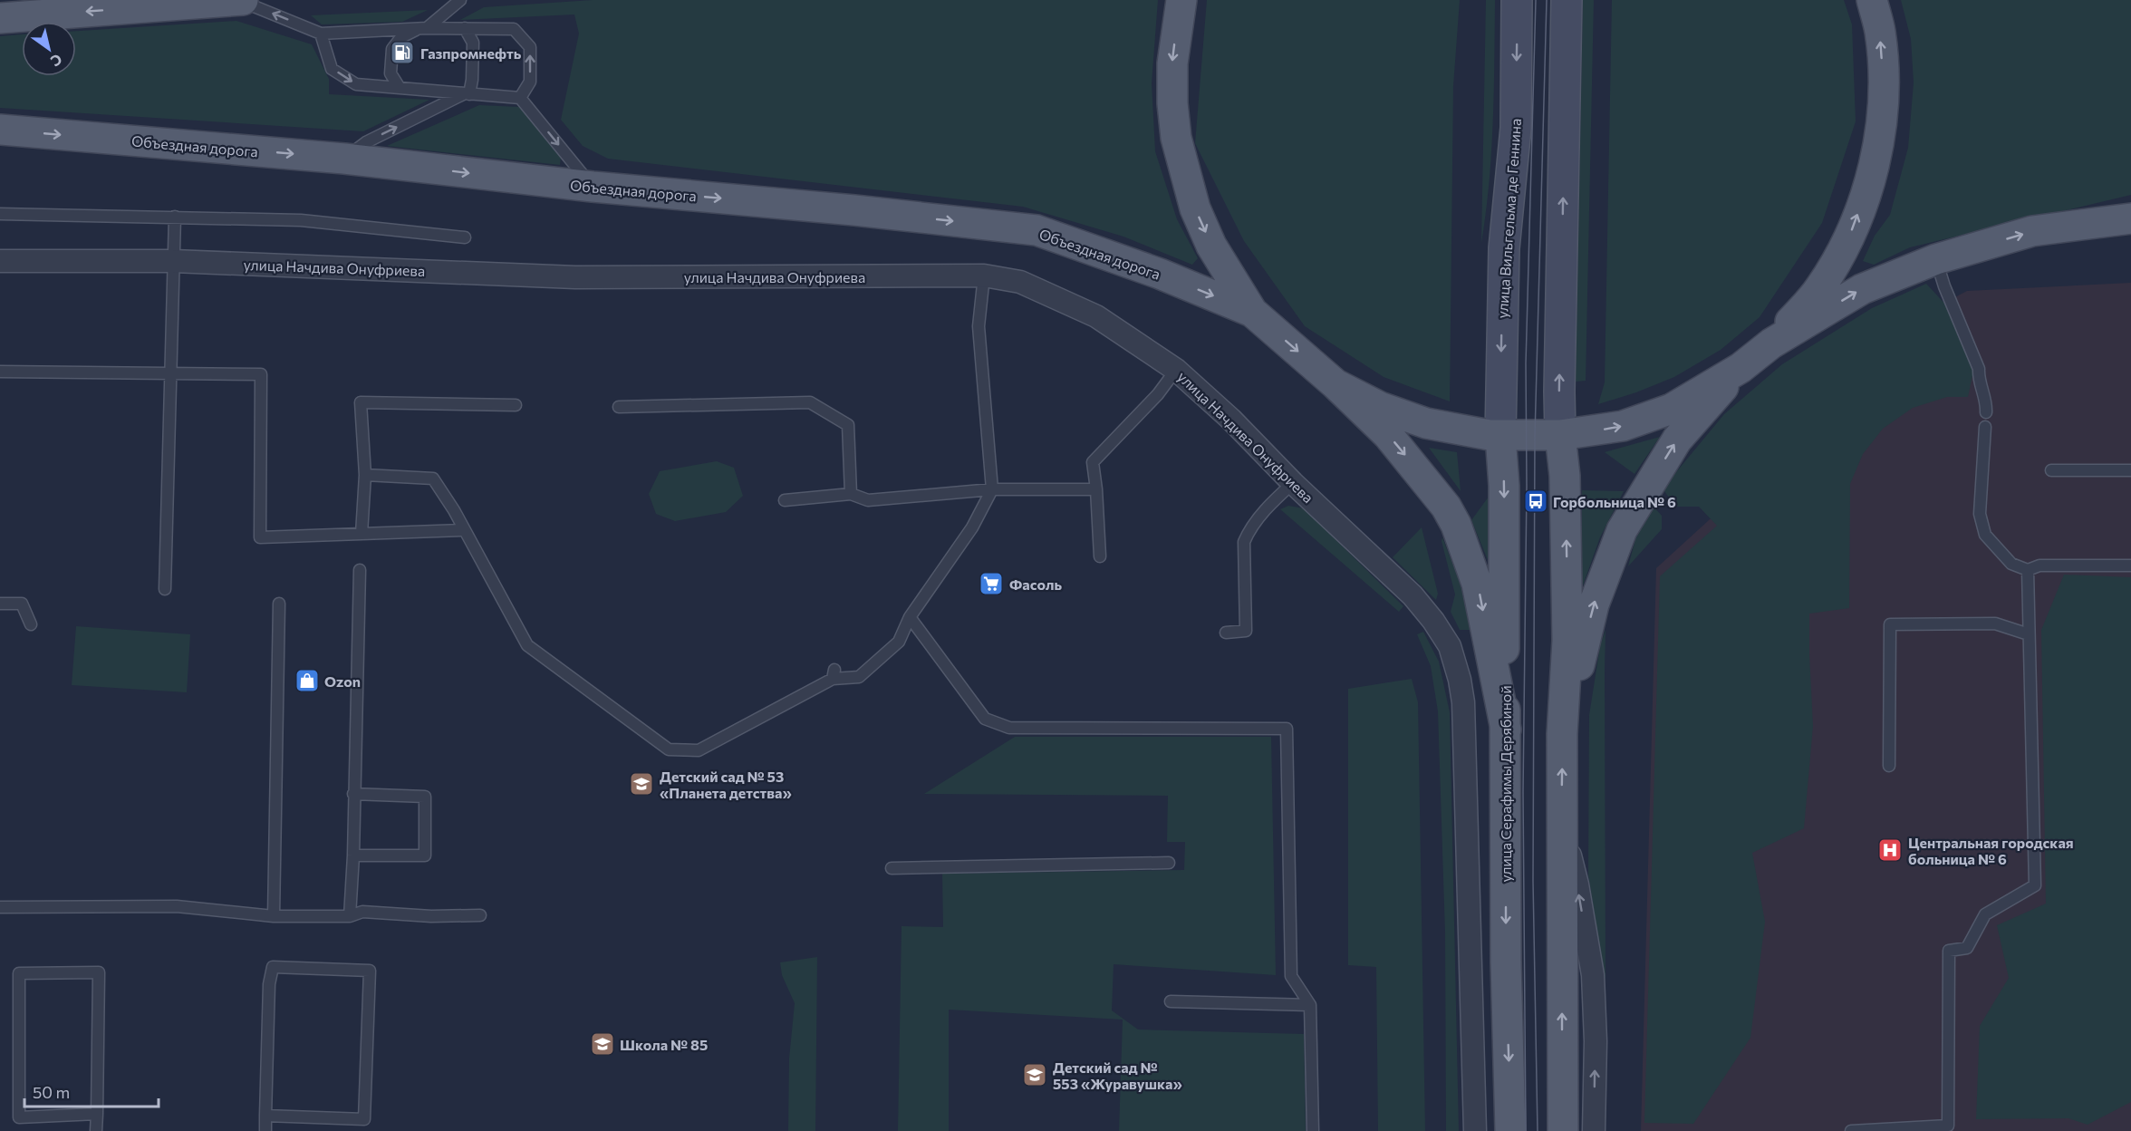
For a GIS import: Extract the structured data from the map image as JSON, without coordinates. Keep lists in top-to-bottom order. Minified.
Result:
{"streets":{"main road":["Объездная дорога","улица Вильгельма де Геннина","улица Серафимы Дерябиной"],"street":["улица Начдива Онуфриева"]},"crossings":[["улица Вильгельма де Геннина","улица Серафимы Дерябиной"]],"one_way":["Объездная дорога"],"places":{"fuel station":["Газпромнефть"],"bus stop":["Горбольница № 6"],"supermarket":["Фасоль"],"shop":["Ozon"],"school or university":["Детский сад № 53 «Планета детства»","Школа № 85","Детский сад № 553 «Журавушка»"],"hospital":["Центральная городская больница № 6"]},"scale_bar":"50 m","north":"bottom right"}
